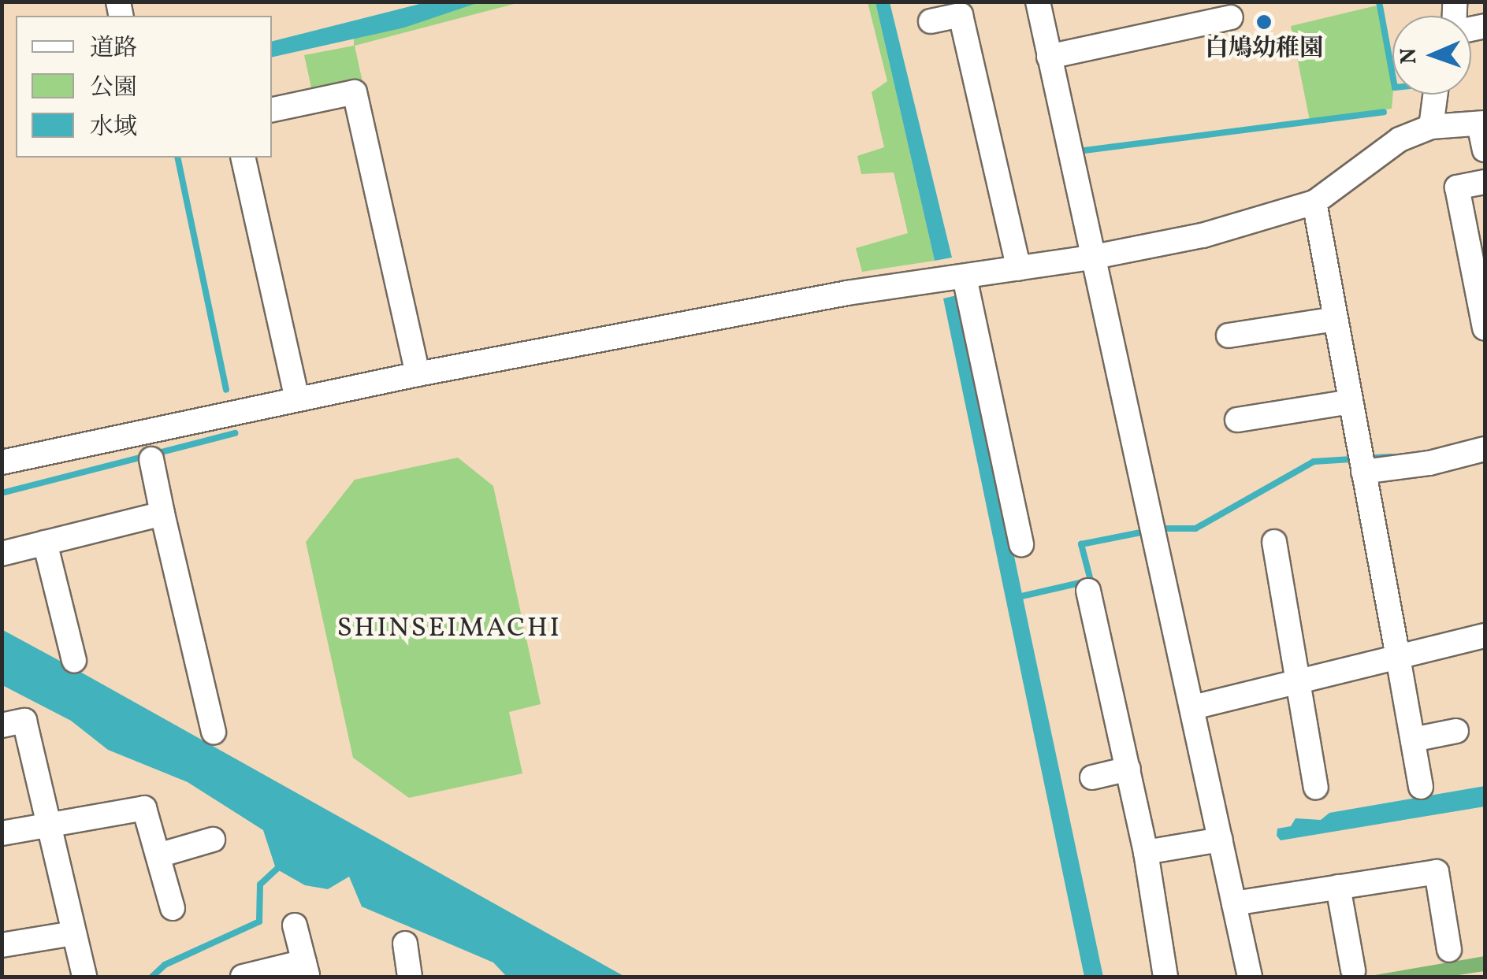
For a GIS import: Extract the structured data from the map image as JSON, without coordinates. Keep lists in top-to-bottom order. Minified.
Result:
{"districts":["SHINSEIMACHI"],"places":["白鳩幼稚園"],"legend":["道路","公園","水域"],"north":"left"}
